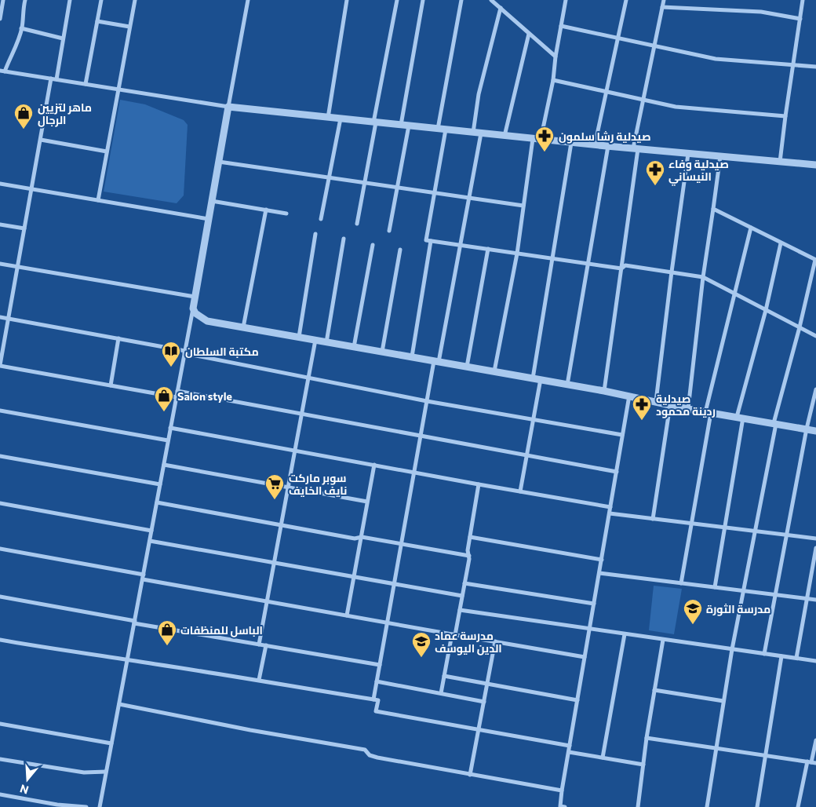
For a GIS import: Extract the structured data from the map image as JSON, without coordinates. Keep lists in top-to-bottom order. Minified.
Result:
{"places":{"shop":["ماهر لتزيين الرجال","Salon style","الباسل للمنظفات"],"pharmacy":["صيدلية رشا سلمون","صيدلية وفاء النيساني","صيدلية ردينة محمود"],"library":["مكتبة السلطان"],"supermarket":["سوبر ماركت نايف الخايف"],"school or university":["مدرسة الثورة","مدرسة عماد الدين اليوسف"]},"north":"bottom"}
